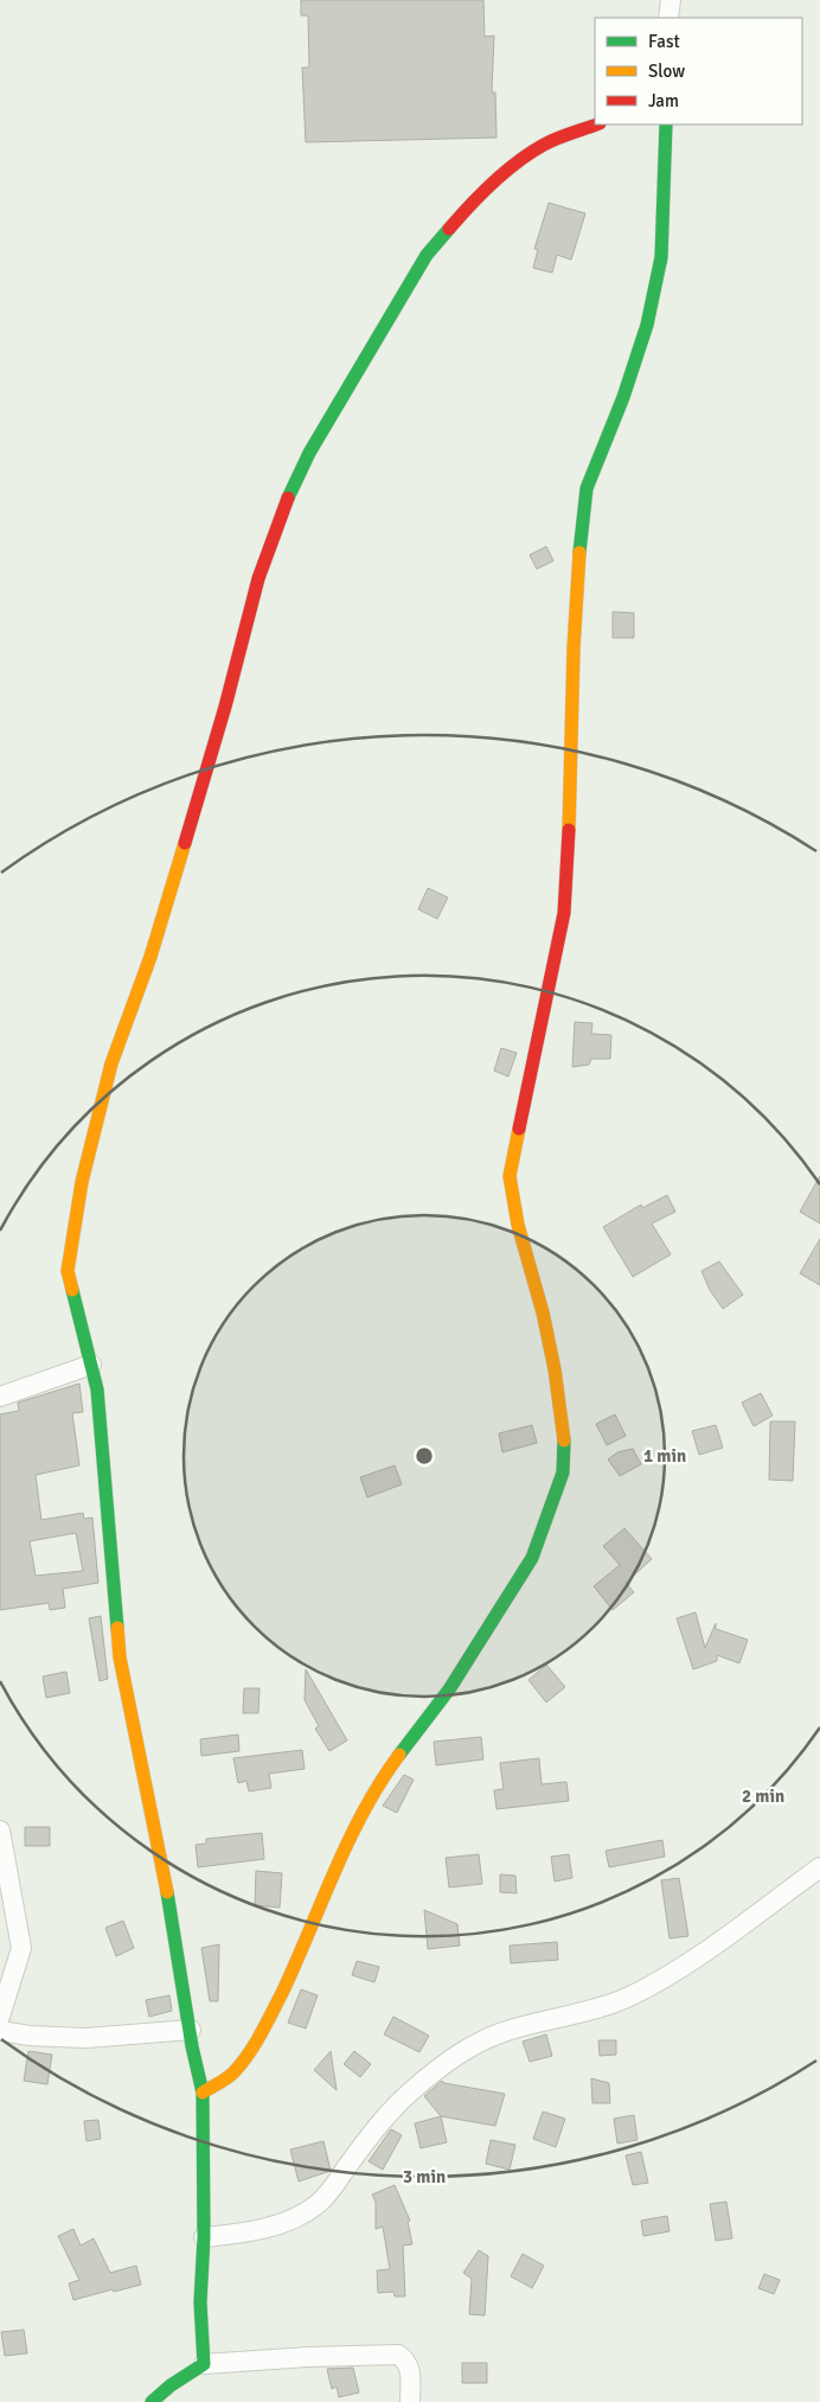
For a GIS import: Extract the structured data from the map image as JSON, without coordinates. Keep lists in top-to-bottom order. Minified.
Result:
{"legend":["Fast","Slow","Jam"],"rings":["1 min","2 min","3 min"]}
